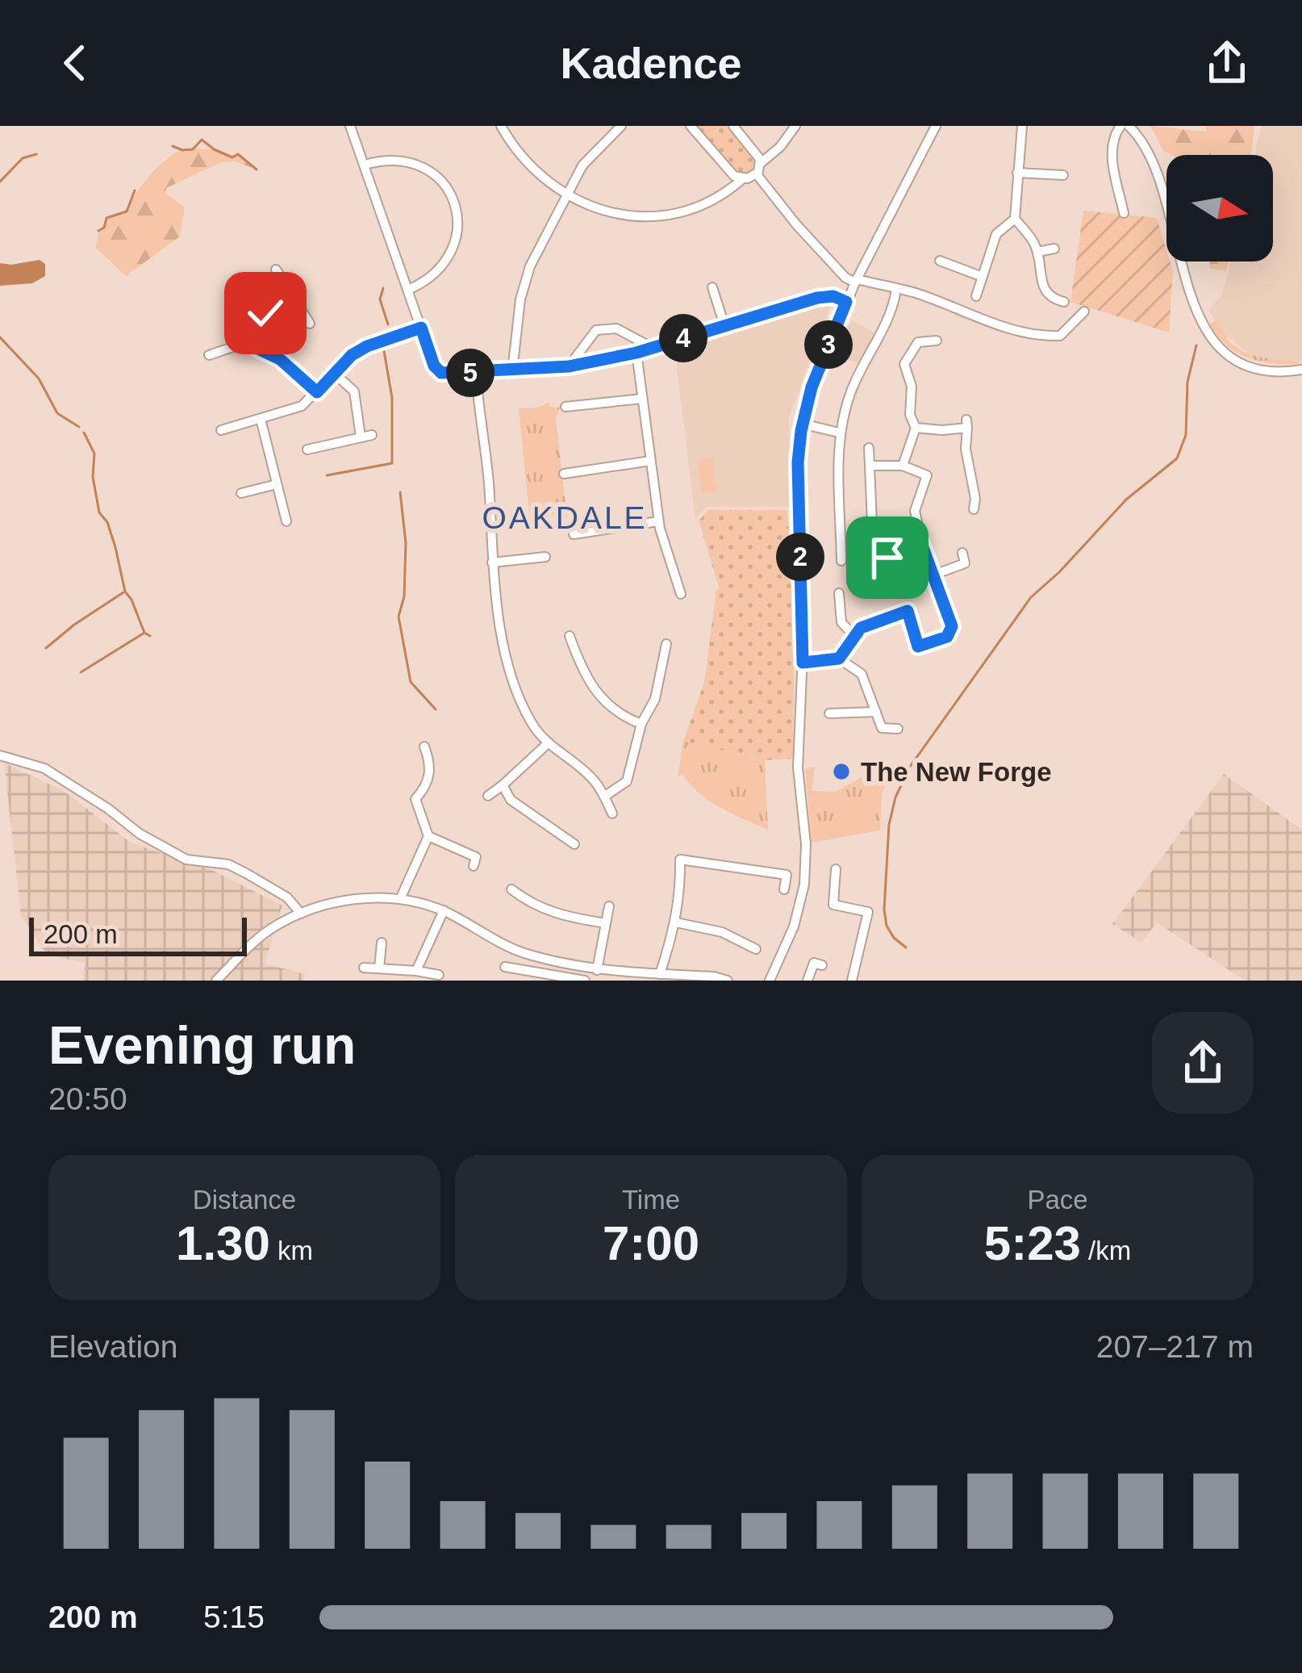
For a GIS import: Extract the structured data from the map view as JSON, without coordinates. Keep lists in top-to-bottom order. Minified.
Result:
{"districts":["OAKDALE"],"places":["The New Forge"],"scale_bar":"200 m","north":"right","page":{"header":"Kadence","pins":["4","3","5","2"],"scale":"200 m","heading":["Evening run","20:50"],"stats":[["Distance","1.30 km"],["Time","7:00"],["Pace","5:23 /km"]],"chart":["Elevation","207–217 m"],"list":[{"name":"200 m","note":"5:15"}]}}
